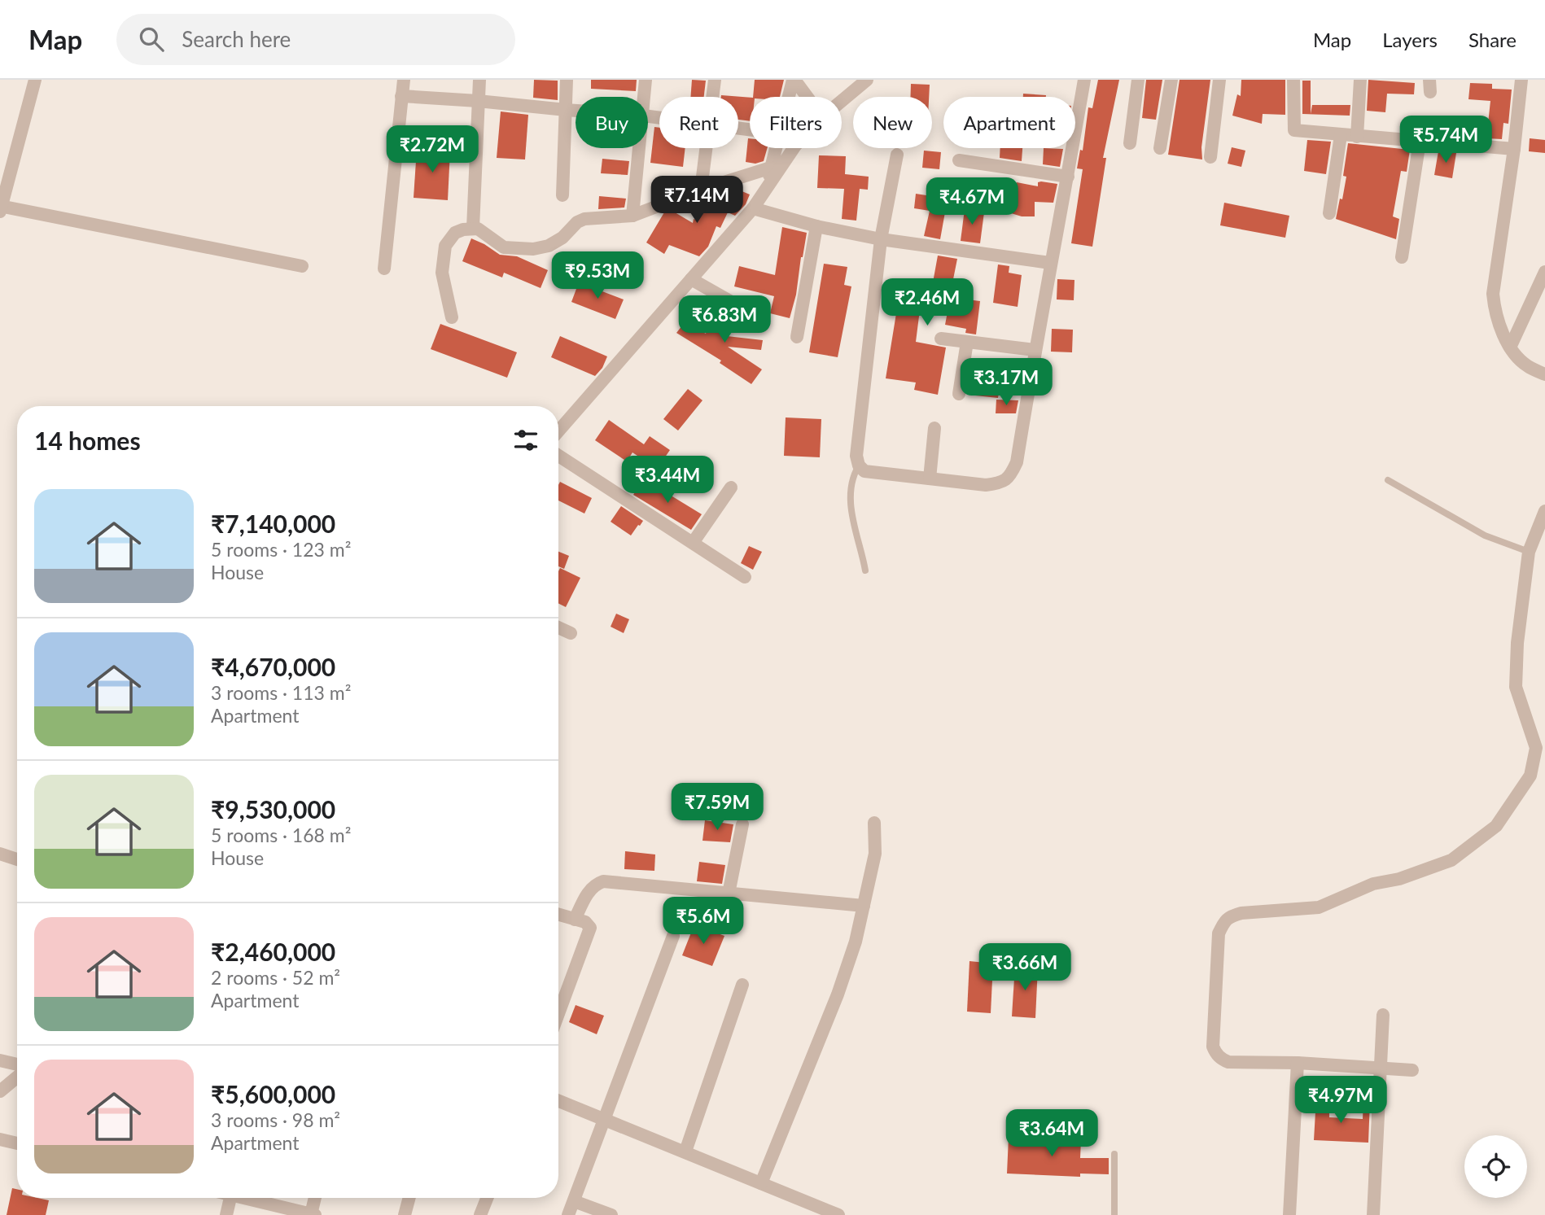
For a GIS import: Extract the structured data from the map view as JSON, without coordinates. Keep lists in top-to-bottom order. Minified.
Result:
{"page":{"header":"Map","search":"Search here","nav":["Map","Layers","Share"],"chip":["Buy","Rent","Filters","New","Apartment"],"price":["₹5.74M","₹2.72M","₹7.14M","₹4.67M","₹9.53M","₹2.46M","₹6.83M","₹3.17M","₹3.44M","₹7.59M","₹5.6M","₹3.66M","₹4.97M","₹3.64M"],"heading":"14 homes","list":[{"name":"₹7,140,000","note":"5 rooms · 123 m² · House"},{"name":"₹4,670,000","note":"3 rooms · 113 m² · Apartment"},{"name":"₹9,530,000","note":"5 rooms · 168 m² · House"},{"name":"₹2,460,000","note":"2 rooms · 52 m² · Apartment"},{"name":"₹5,600,000","note":"3 rooms · 98 m² · Apartment"}]}}
